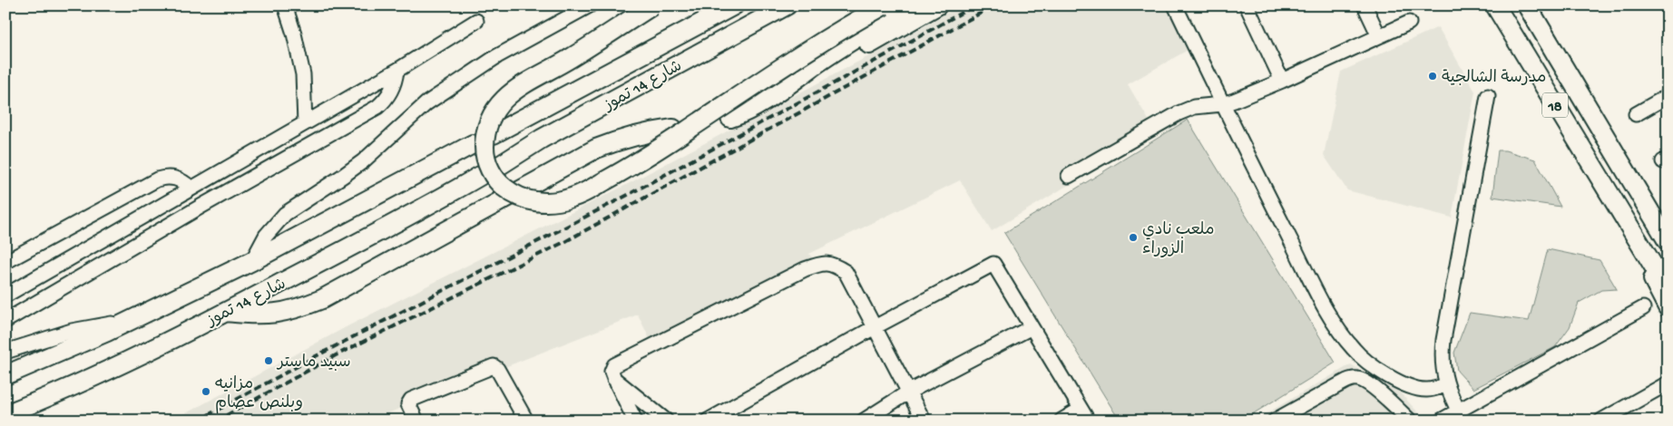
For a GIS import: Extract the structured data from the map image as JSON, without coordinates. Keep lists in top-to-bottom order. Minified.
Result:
{"streets":{"main road":["شارع 14 تموز","18"]},"places":["مدرسة الشالجية","ملعب نادي الزوراء","سبيد ماستر","مزانيه وبلنص عصام"]}
